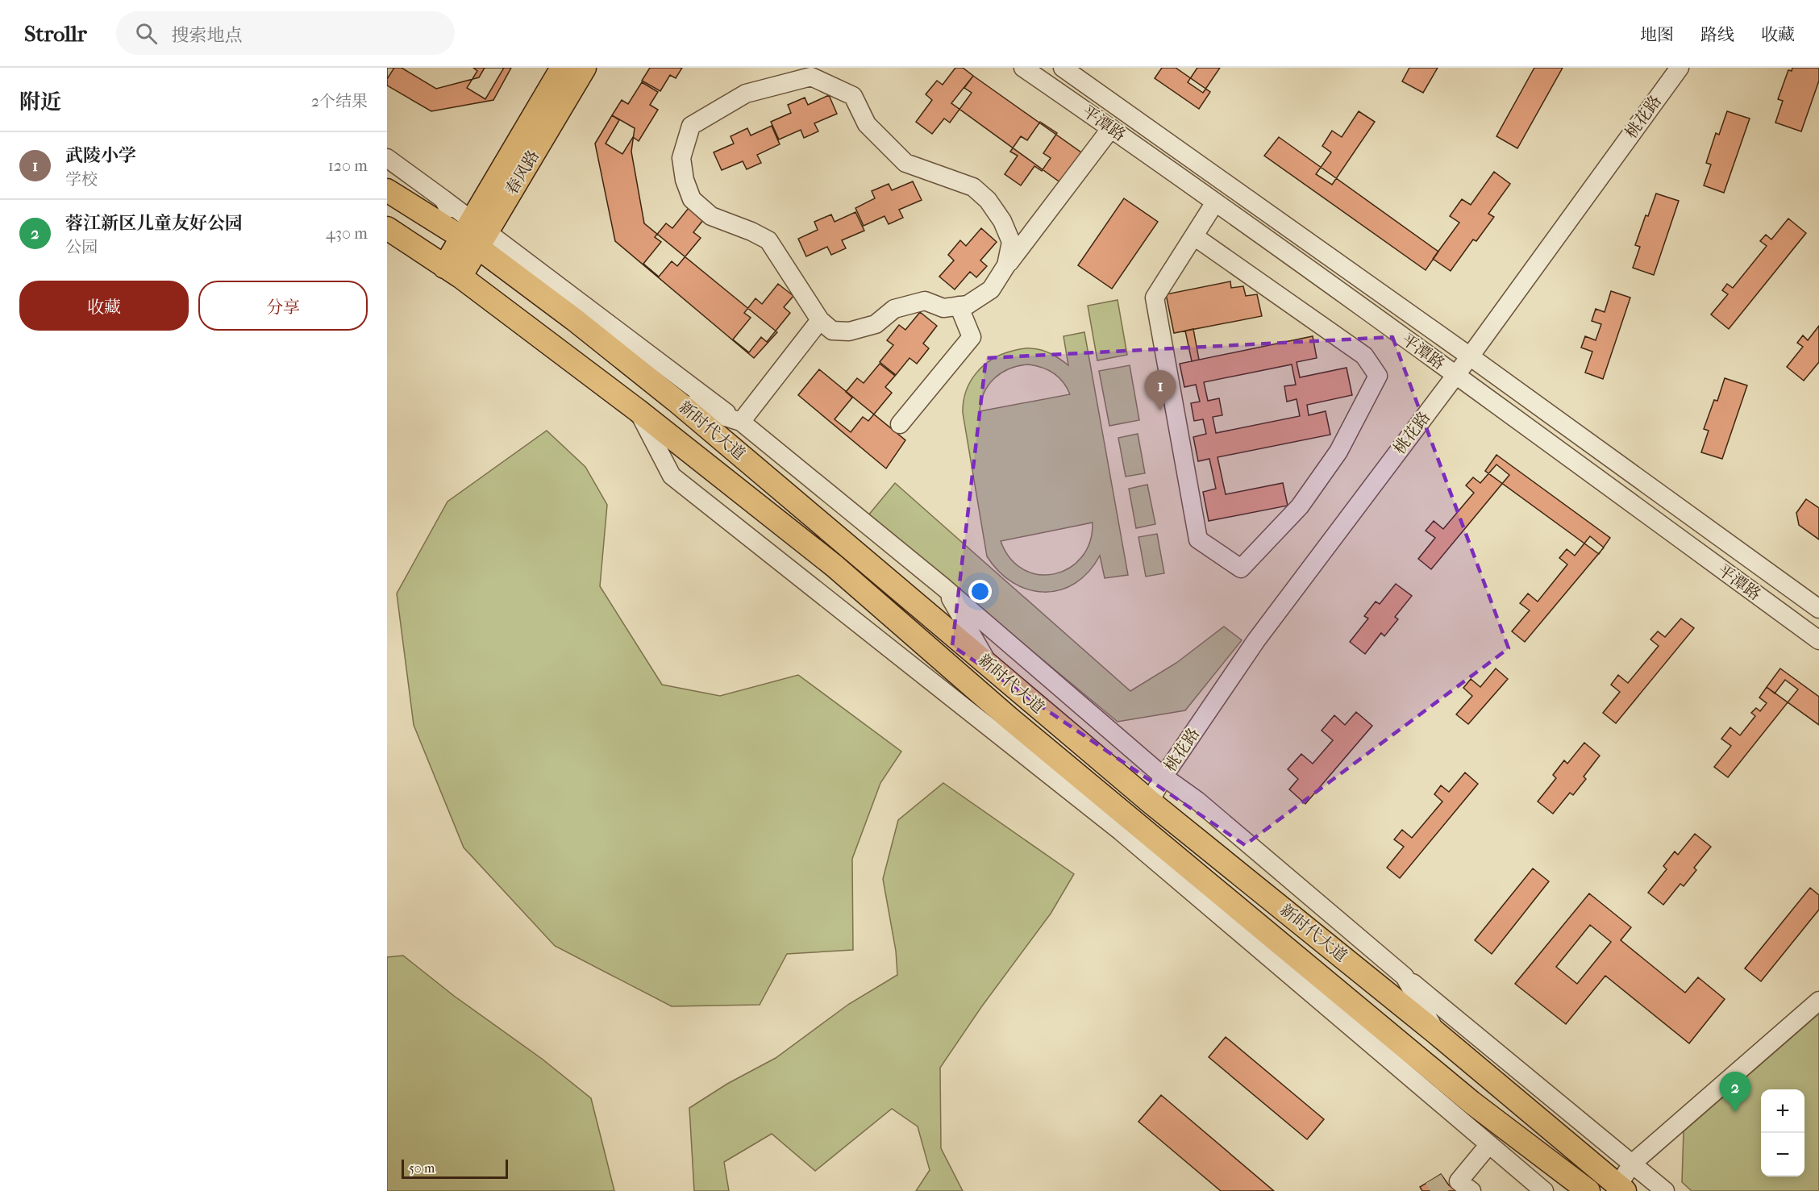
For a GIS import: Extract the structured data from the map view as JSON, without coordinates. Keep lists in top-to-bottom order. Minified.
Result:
{"streets":{"main road":["春风路","新时代大道"],"street":["桃花路","平潭路"]},"crossings":[["桃花路","平潭路"],["桃花路","新时代大道"],["春风路","新时代大道"]],"scale_bar":"50 m","page":{"header":"Strollr","search":"搜索地点","nav":["地图","路线","收藏"],"heading":["附近","2个结果"],"list":[{"mark":"1","name":"武陵小学","note":"学校","value":"120 m"},{"mark":"2","name":"蓉江新区儿童友好公园","note":"公园","value":"430 m"}],"buttons":["收藏","分享"],"pins":["1","2"],"map_buttons":["+","−"],"scale":"50 m"}}
